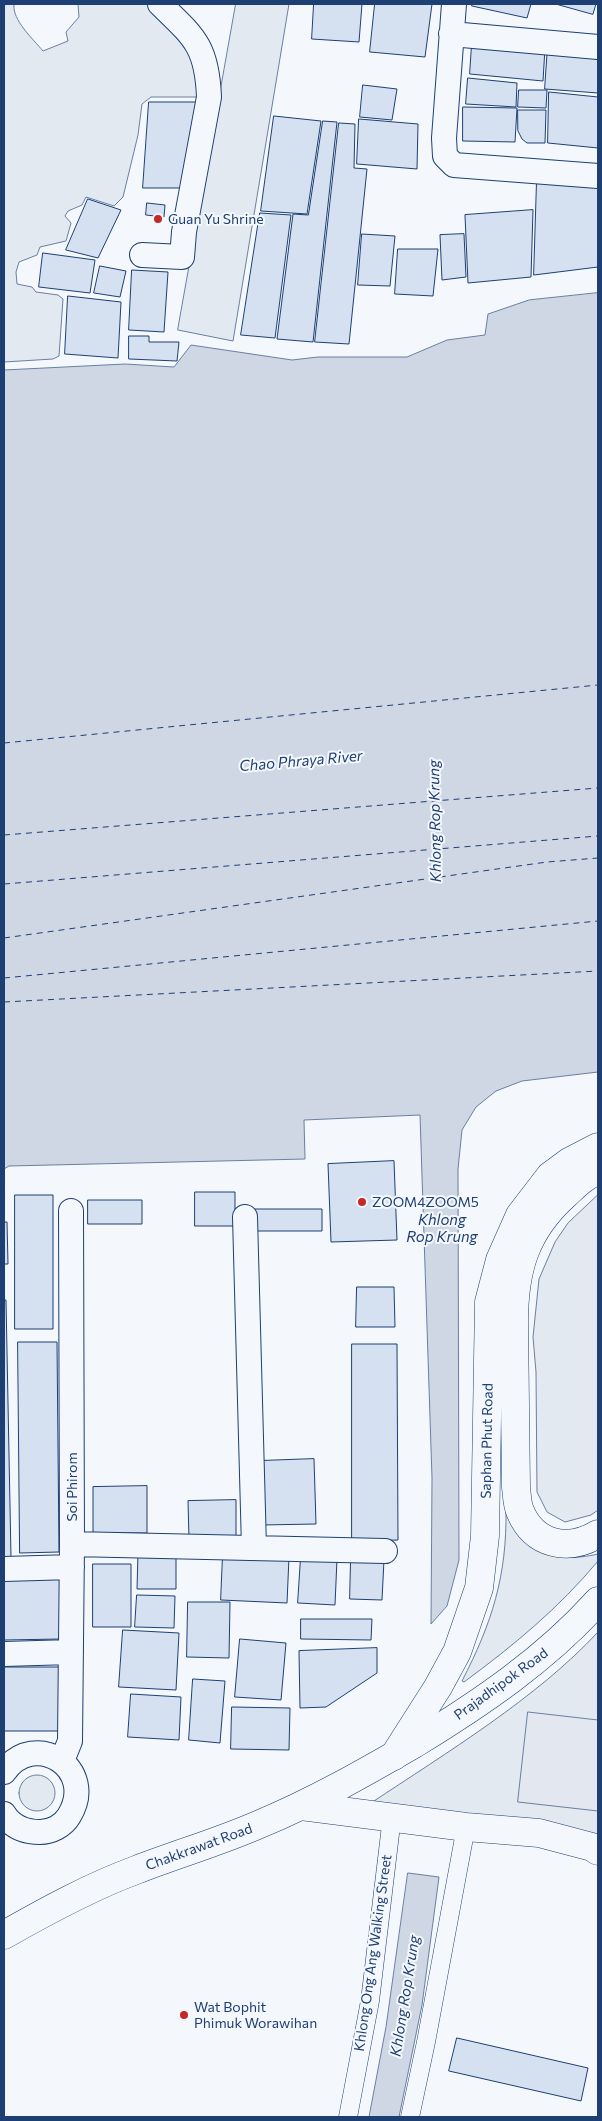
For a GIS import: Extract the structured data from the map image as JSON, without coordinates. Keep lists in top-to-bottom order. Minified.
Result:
{"streets":{"main road":["Saphan Phut Road","Prajadhipok Road","Chakkrawat Road"],"street":["Soi Phirom","Khlong Ong Ang Walking Street"]},"crossings":[["Saphan Phut Road","Prajadhipok Road"],["Saphan Phut Road","Chakkrawat Road"],["Prajadhipok Road","Chakkrawat Road"]],"water":["Chao Phraya River","Khlong Rop Krung"],"places":["Guan Yu Shrine","ZOOM4ZOOM5","Wat Bophit Phimuk Worawihan"]}
